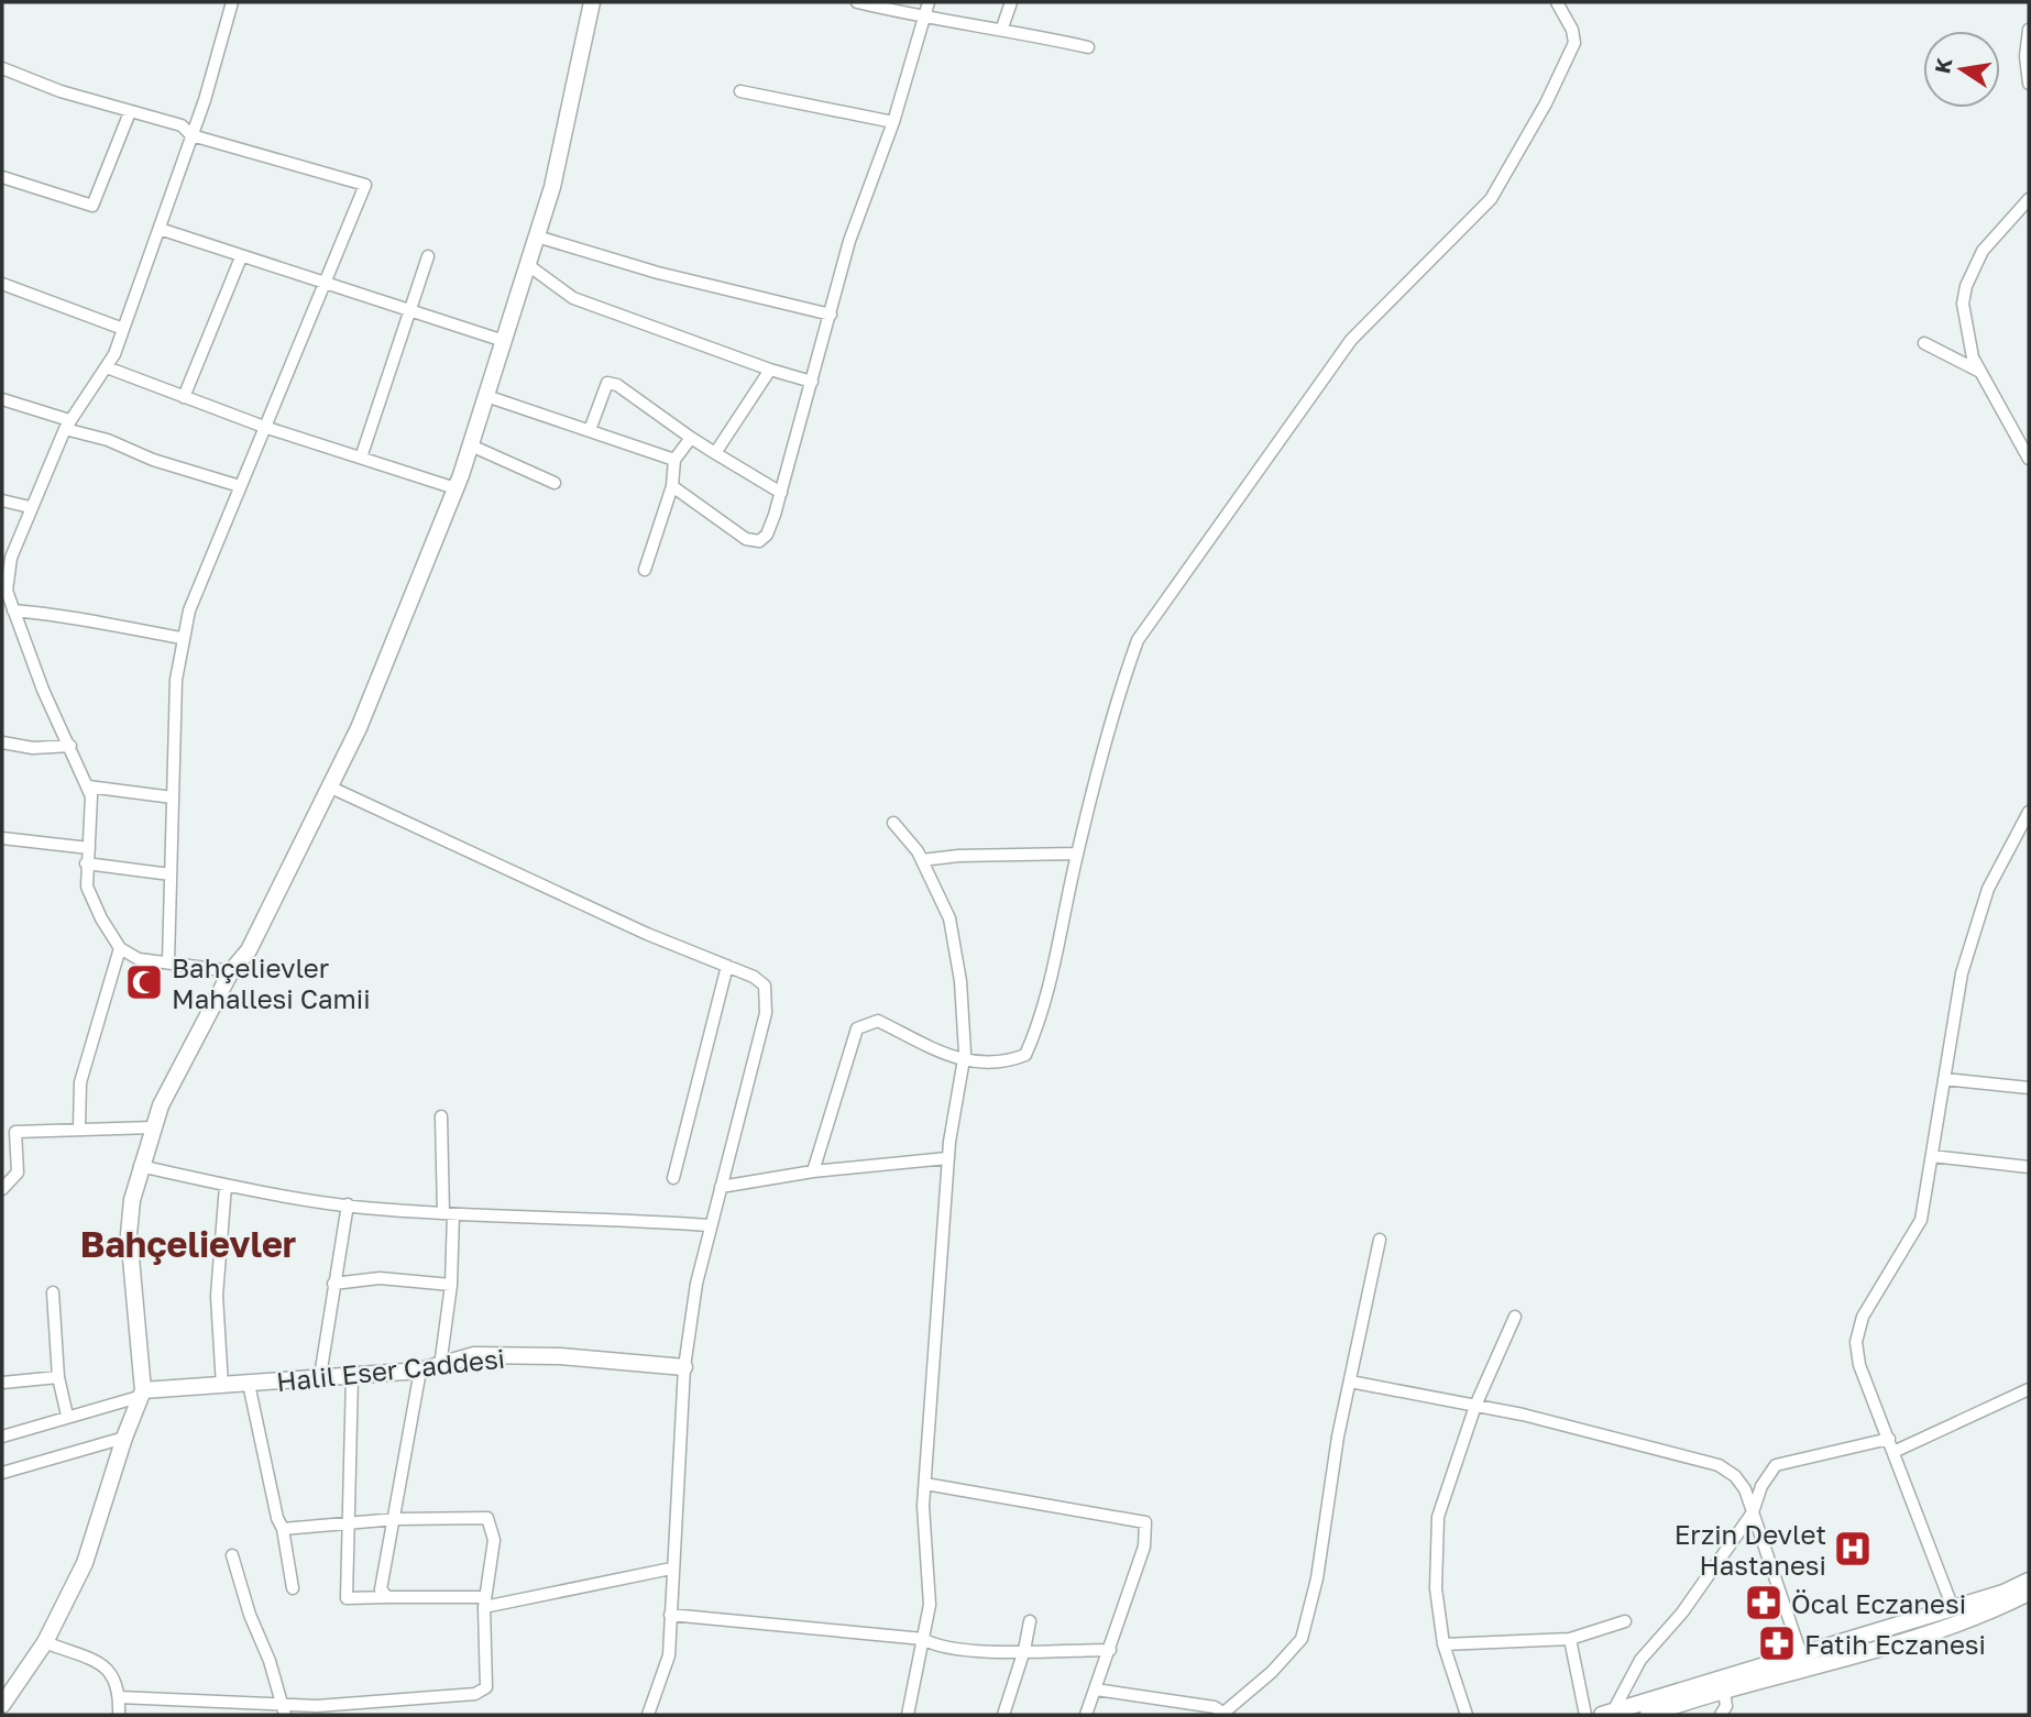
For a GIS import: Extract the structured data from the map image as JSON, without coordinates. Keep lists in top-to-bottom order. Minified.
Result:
{"streets":{"street":["Halil Eser Caddesi"]},"districts":["Bahçelievler"],"places":{"mosque":["Bahçelievler Mahallesi Camii"],"hospital":["Erzin Devlet Hastanesi"],"pharmacy":["Öcal Eczanesi","Fatih Eczanesi"]},"north":"left"}
